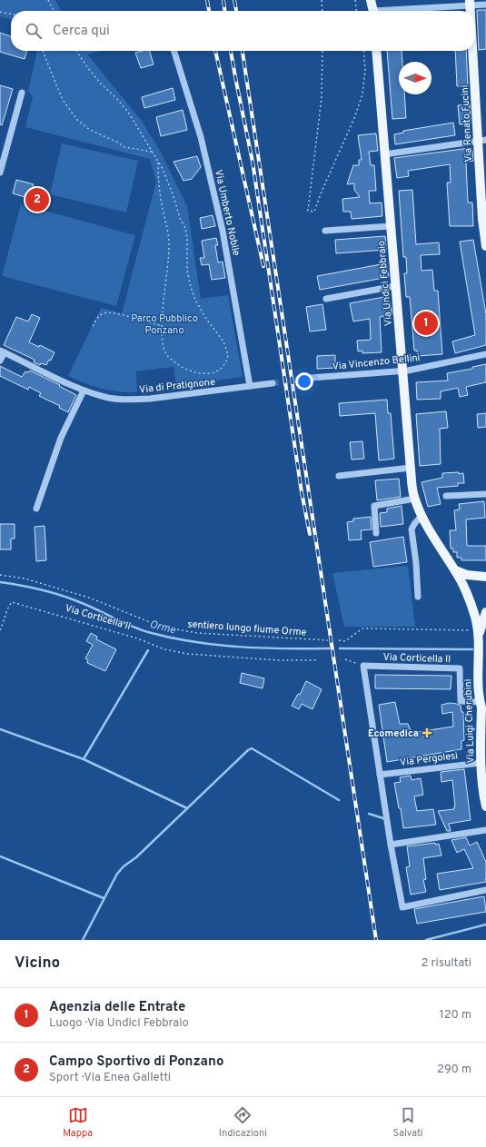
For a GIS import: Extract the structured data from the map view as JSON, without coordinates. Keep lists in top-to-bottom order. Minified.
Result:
{"streets":{"main road":["Via Renato Fucini","Via Undici Febbraio","Via Luigi Cherubini"],"street":["Via Umberto Nobile","Via Vincenzo Bellini","Via di Pratignone","Via Corticella II","Via Pergolesi"],"path":["sentiero lungo fiume Orme"]},"crossings":[["Via Umberto Nobile","Via di Pratignone"],["Via Undici Febbraio","Via Vincenzo Bellini"],["Via Undici Febbraio","Via Luigi Cherubini"],["Via Corticella II","Via Luigi Cherubini"],["Via Luigi Cherubini","Via Pergolesi"]],"water":["Orme"],"parks":["Parco Pubblico Ponzano"],"places":{"health":["Ecomedica"]},"north":"right","page":{"search":"Cerca qui","pins":["2","1"],"heading":["Vicino","2 risultati"],"list":[{"mark":"1","name":"Agenzia delle Entrate","note":"Luogo · Via Undici Febbraio","value":"120 m"},{"mark":"2","name":"Campo Sportivo di Ponzano","note":"Sport · Via Enea Galletti","value":"290 m"}],"nav":["Mappa","Indicazioni","Salvati"]}}
